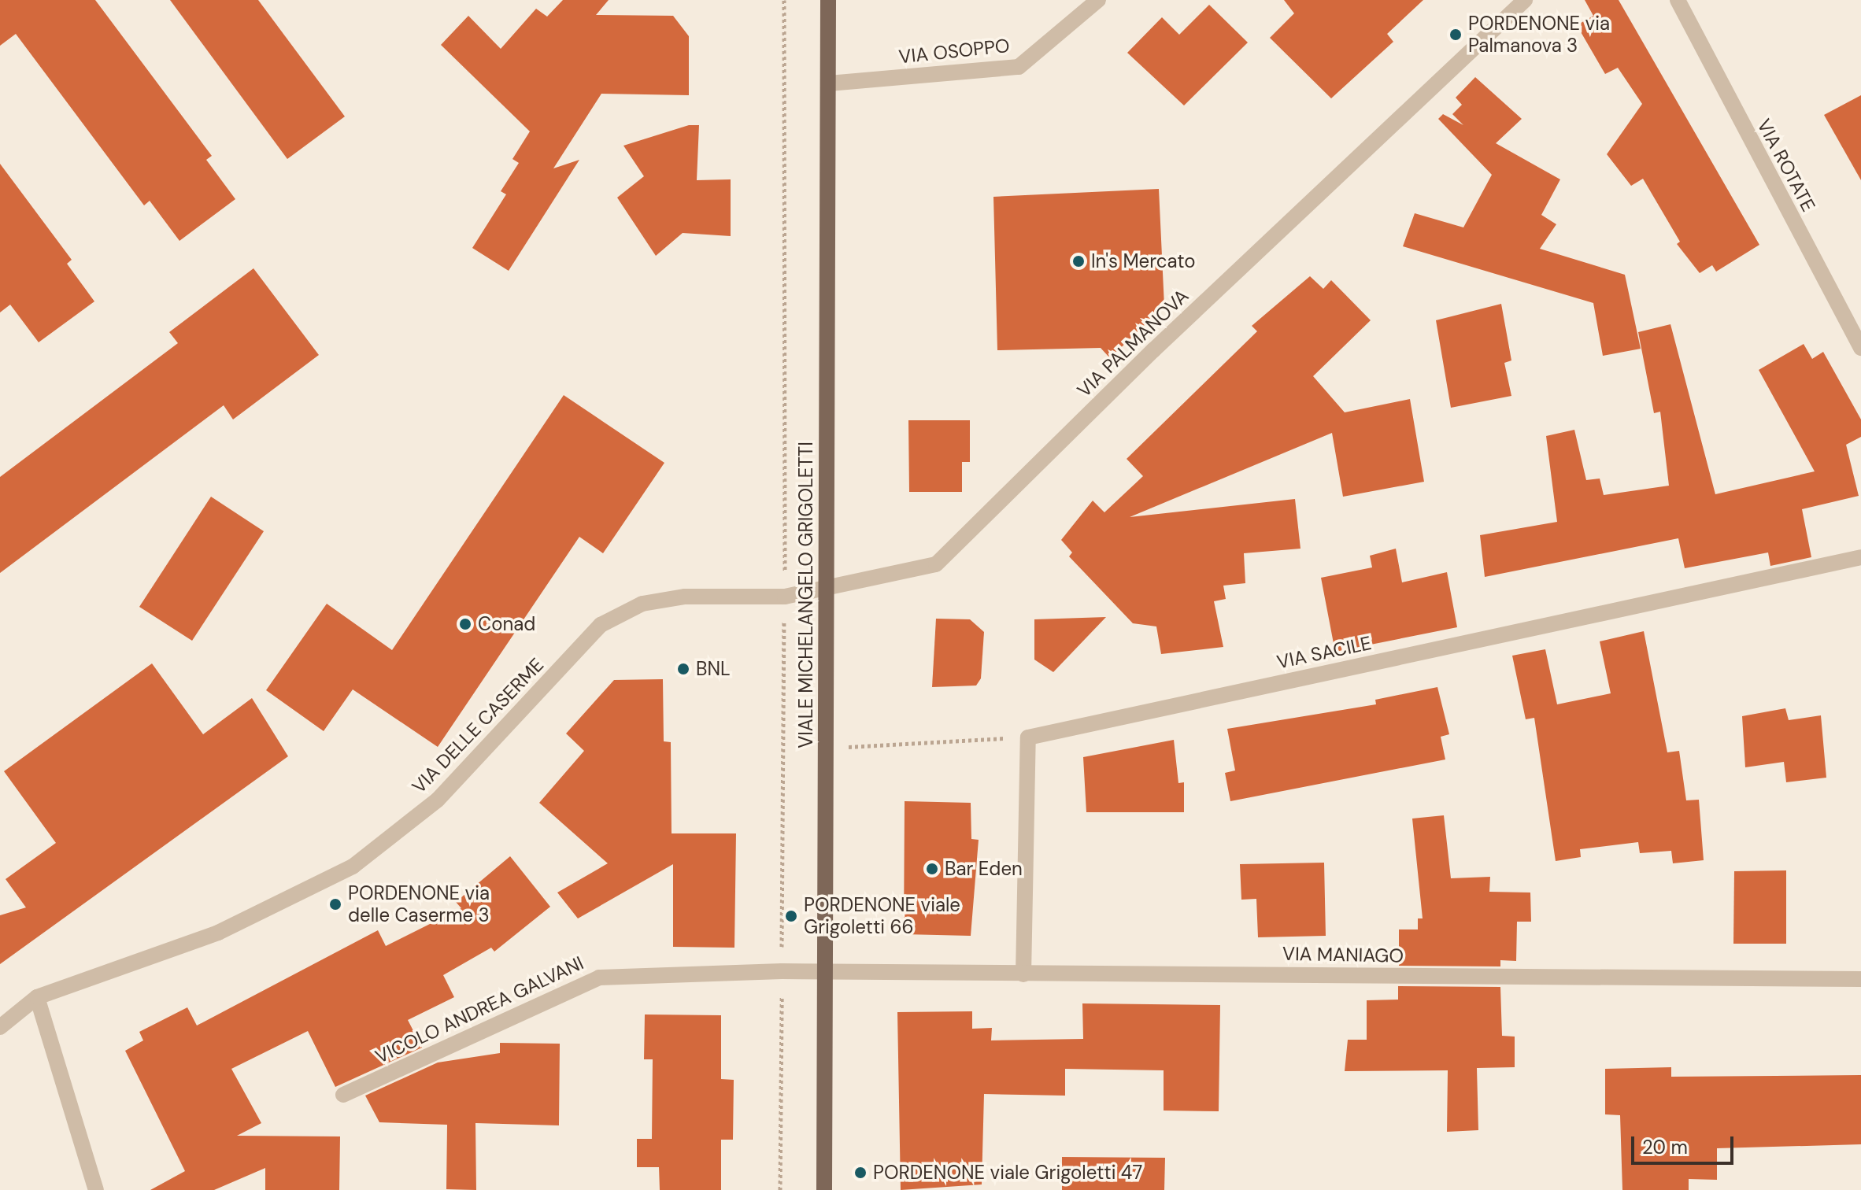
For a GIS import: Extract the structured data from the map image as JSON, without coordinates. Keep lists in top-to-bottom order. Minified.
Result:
{"streets":{"main road":["VIALE MICHELANGELO GRIGOLETTI"],"street":["VIA OSOPPO","VIA ROTATE","VIA PALMANOVA","VIA SACILE","VIA DELLE CASERME","VIA MANIAGO","VICOLO ANDREA GALVANI"]},"crossings":[["VIA OSOPPO","VIALE MICHELANGELO GRIGOLETTI"],["VIA PALMANOVA","VIALE MICHELANGELO GRIGOLETTI"],["VIA PALMANOVA","VIA DELLE CASERME"],["VIALE MICHELANGELO GRIGOLETTI","VIA DELLE CASERME"],["VIALE MICHELANGELO GRIGOLETTI","VIA MANIAGO"],["VIALE MICHELANGELO GRIGOLETTI","VICOLO ANDREA GALVANI"],["VIA MANIAGO","VICOLO ANDREA GALVANI"]],"places":["PORDENONE via Palmanova 3","In's Mercato","Conad","BNL","Bar Eden","PORDENONE via delle Caserme 3","PORDENONE viale Grigoletti 66","PORDENONE viale Grigoletti 47"],"scale_bar":"20 m"}
